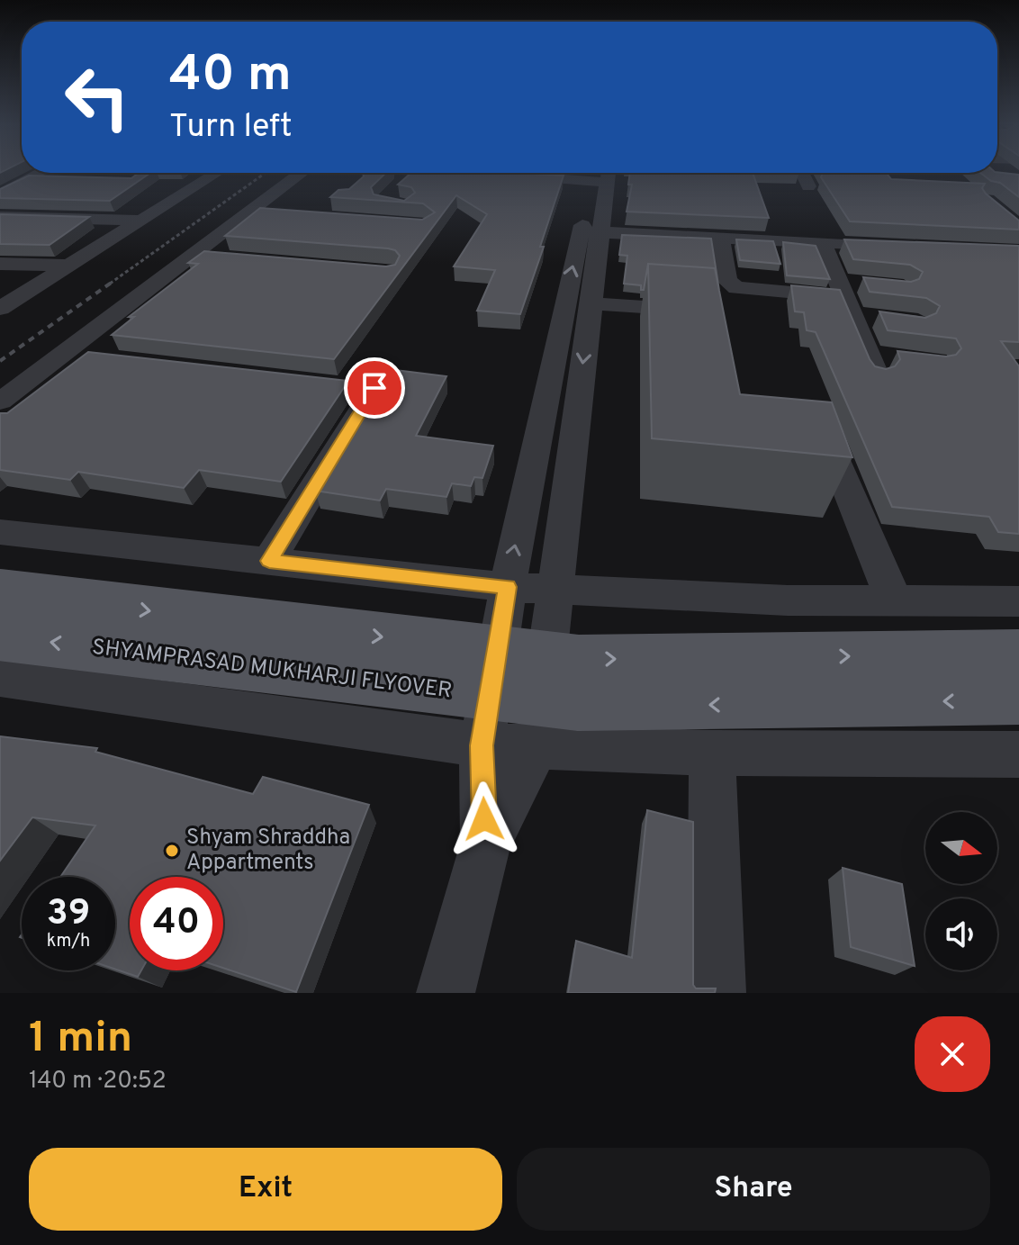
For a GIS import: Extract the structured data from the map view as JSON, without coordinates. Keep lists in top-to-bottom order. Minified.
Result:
{"streets":{"main road":["SHYAMPRASAD MUKHARJI FLYOVER"]},"places":["Shyam Shraddha Appartments"],"north":"right","page":{"turn":["40 m","Turn left"],"speed":"39 km/h","limit":"40","heading":["1 min","140 m · 20:52"],"buttons":["Exit","Share"]}}
